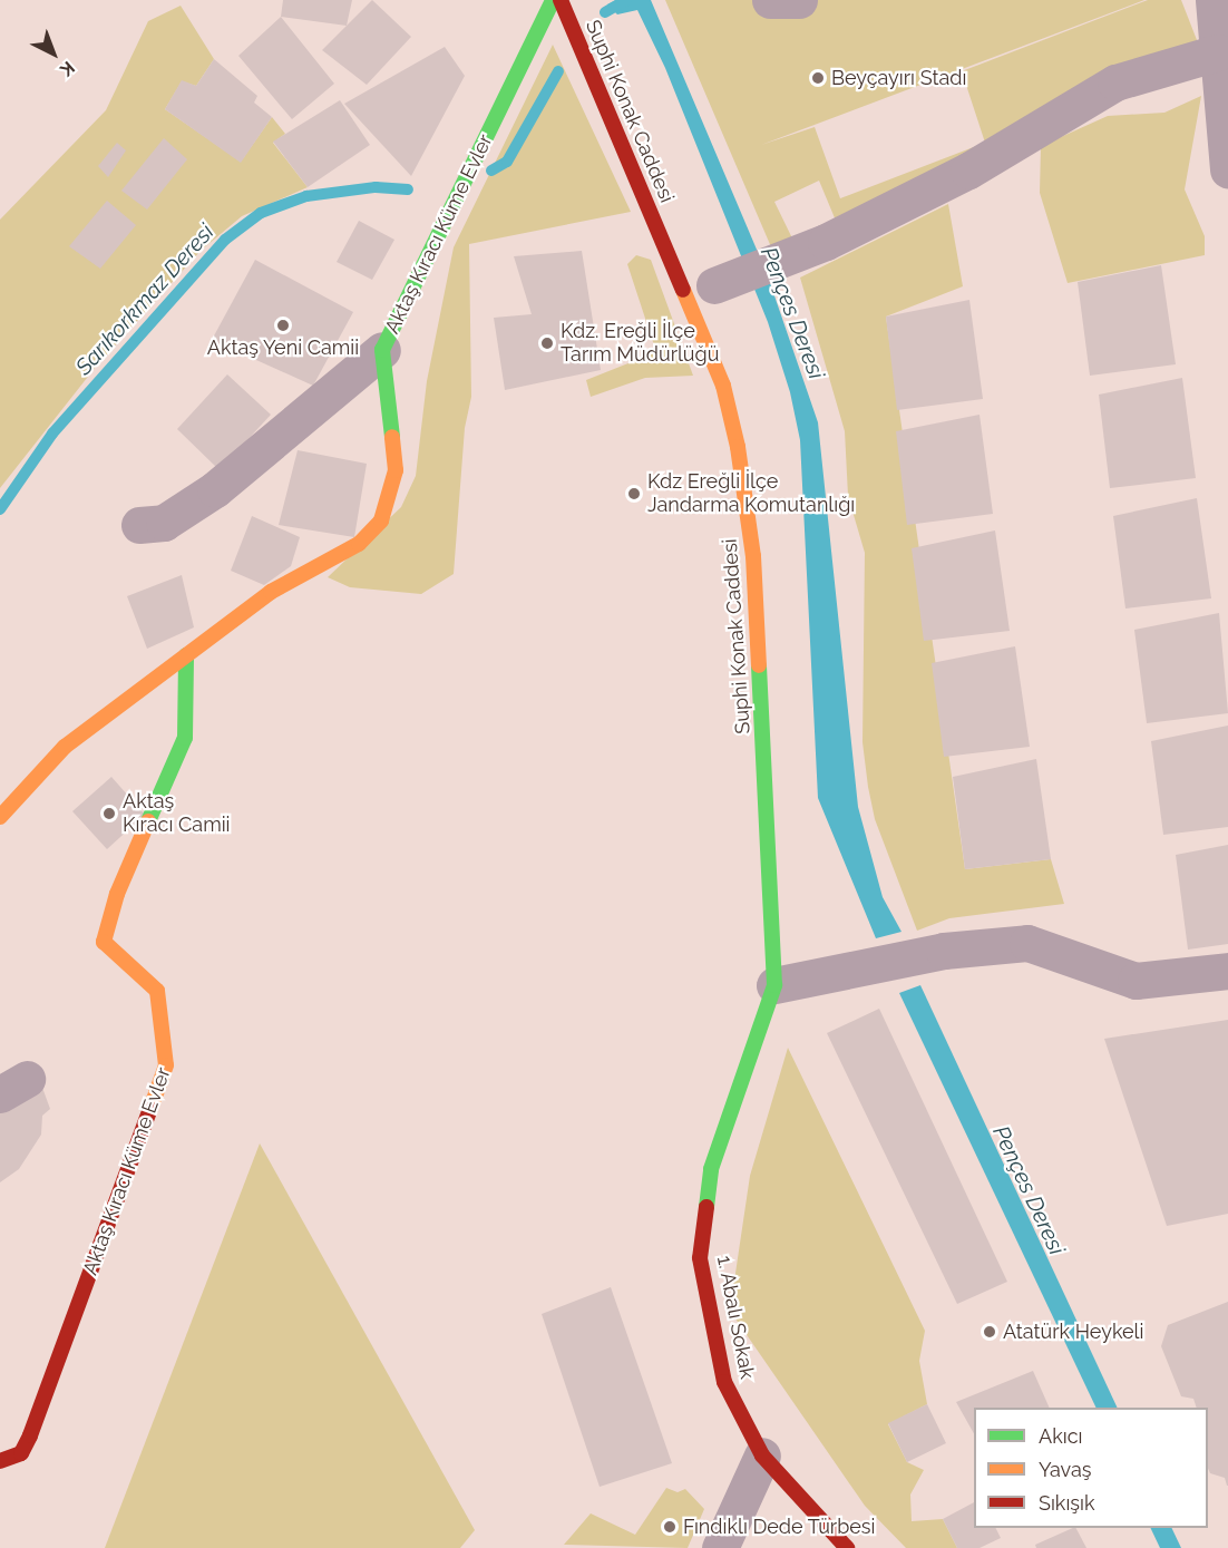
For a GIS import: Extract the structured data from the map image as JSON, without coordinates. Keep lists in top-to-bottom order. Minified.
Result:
{"streets":{"street":["Suphi Konak Caddesi","Aktaş Kıracı Küme Evler","1. Abalı Sokak"]},"crossings":[["Suphi Konak Caddesi","1. Abalı Sokak"]],"water":["Sarıkorkmaz Deresi","Pençes Deresi"],"places":["Beyçayırı Stadı","Aktaş Yeni Camii","Kdz. Ereğli İlçe Tarım Müdürlüğü","Kdz Ereğli İlçe Jandarma Komutanlığı","Aktaş Kıracı Camii","Atatürk Heykeli","Fındıklı Dede Türbesi"],"legend":["Akıcı","Yavaş","Sıkışık"],"north":"bottom right"}
